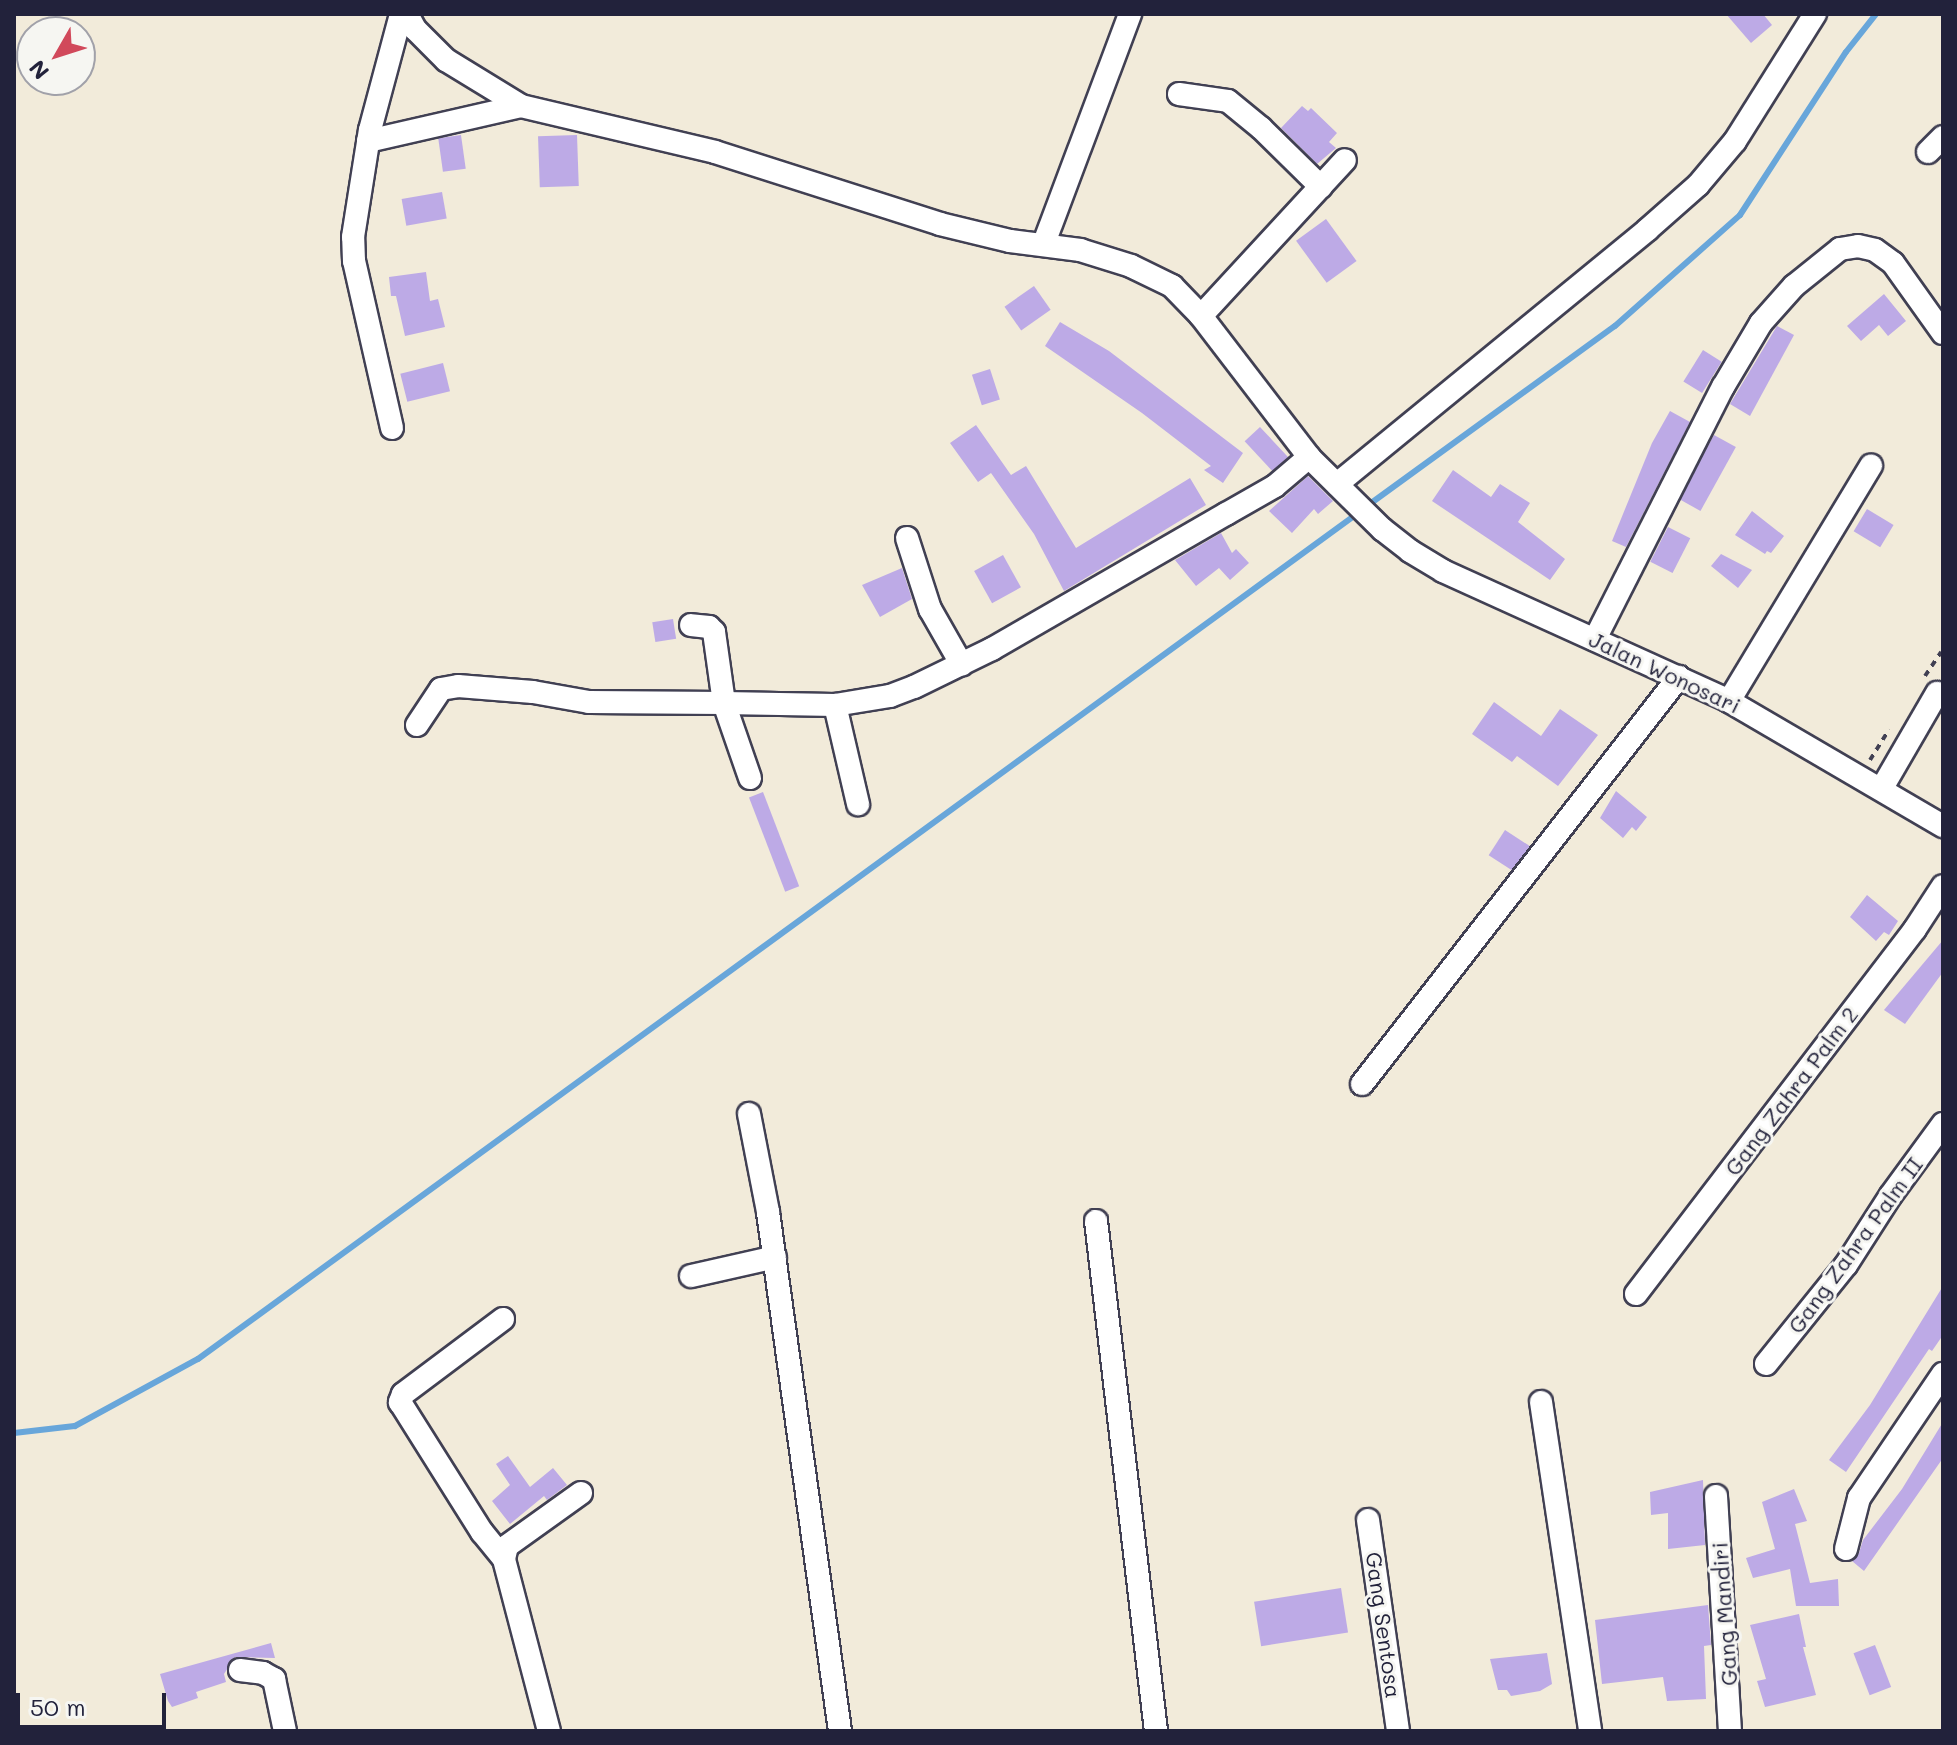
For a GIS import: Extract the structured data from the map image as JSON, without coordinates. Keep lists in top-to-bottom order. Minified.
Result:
{"streets":{"street":["Jalan Wonosari","Gang Zahra Palm 2","Gang Zahra Palm II","Gang Mandiri","Gang Sentosa"]},"scale_bar":"50 m","north":"bottom left"}
